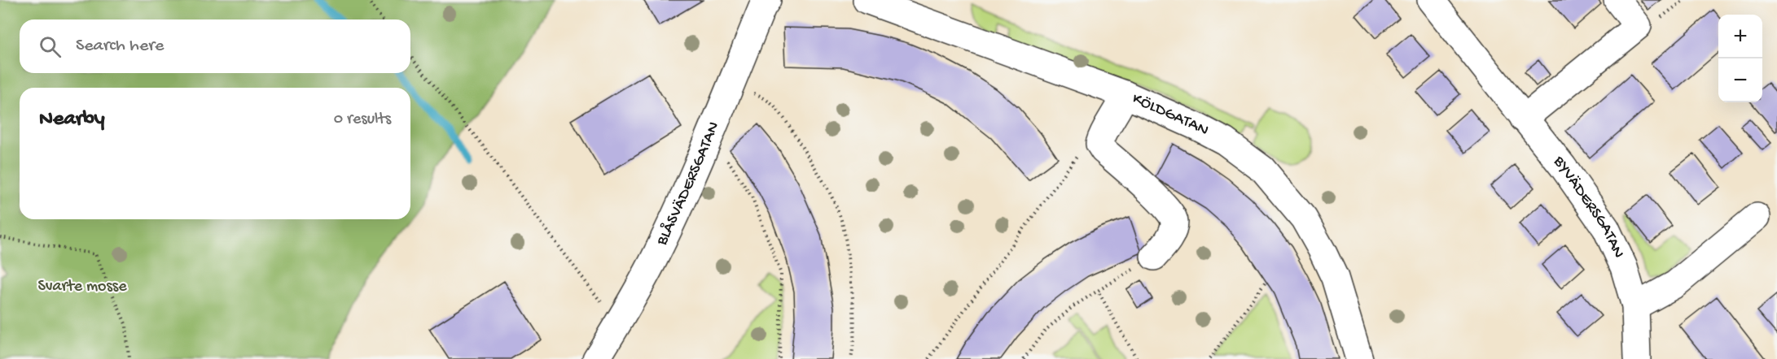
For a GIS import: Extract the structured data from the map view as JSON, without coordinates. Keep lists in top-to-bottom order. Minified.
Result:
{"streets":{"street":["KÖLDGATAN","BLÅSVÄDERSGATAN","BYVÄDERSGATAN"]},"parks":["Svarte mosse"],"page":{"map_buttons":["+","−"],"search":"Search here","heading":["Nearby","0 results"]}}
